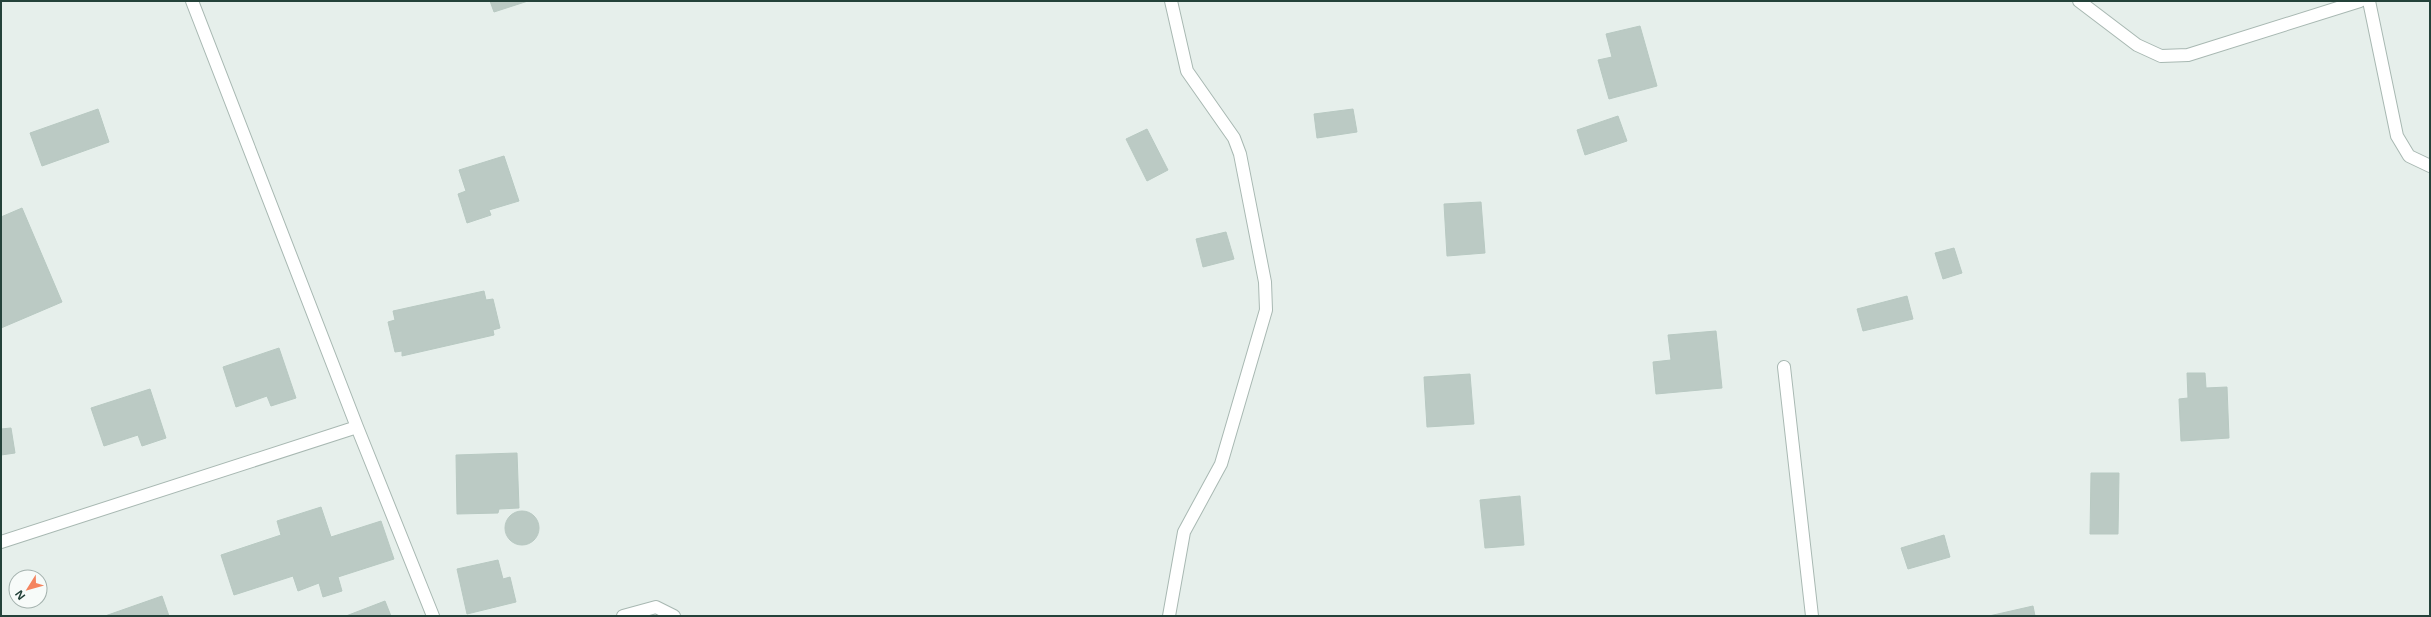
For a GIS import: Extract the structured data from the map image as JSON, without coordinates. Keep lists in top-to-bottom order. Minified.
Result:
{"north":"bottom left"}
